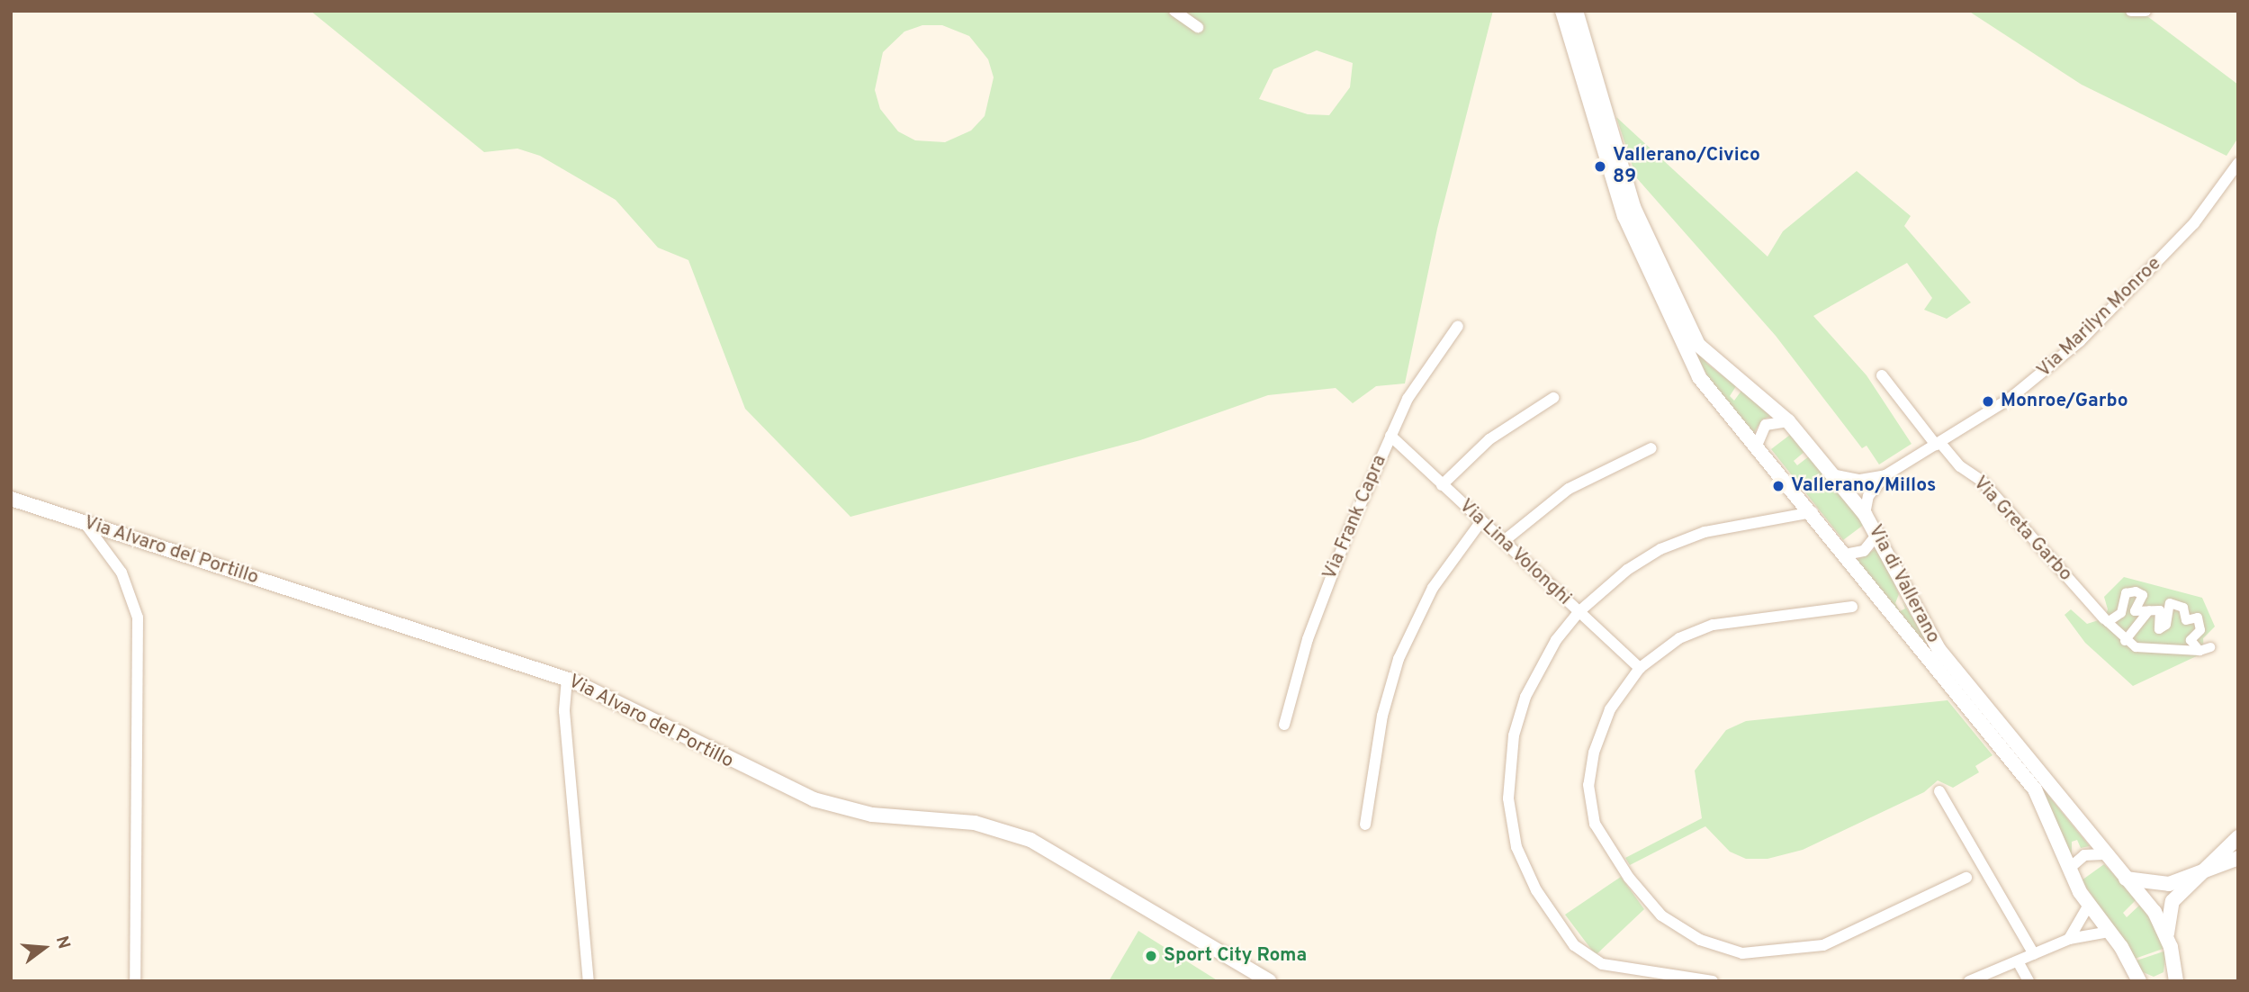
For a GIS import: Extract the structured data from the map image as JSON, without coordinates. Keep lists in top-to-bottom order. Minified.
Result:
{"streets":{"street":["Via Marilyn Monroe","Via Frank Capra","Via Greta Garbo","Via Alvaro del Portillo","Via Lina Volonghi","Via di Vallerano"]},"crossings":[["Via Marilyn Monroe","Via Greta Garbo"],["Via Marilyn Monroe","Via di Vallerano"],["Via Frank Capra","Via Lina Volonghi"]],"places":["Vallerano/Civico 89","Monroe/Garbo","Vallerano/Millos","Sport City Roma"],"north":"right"}
